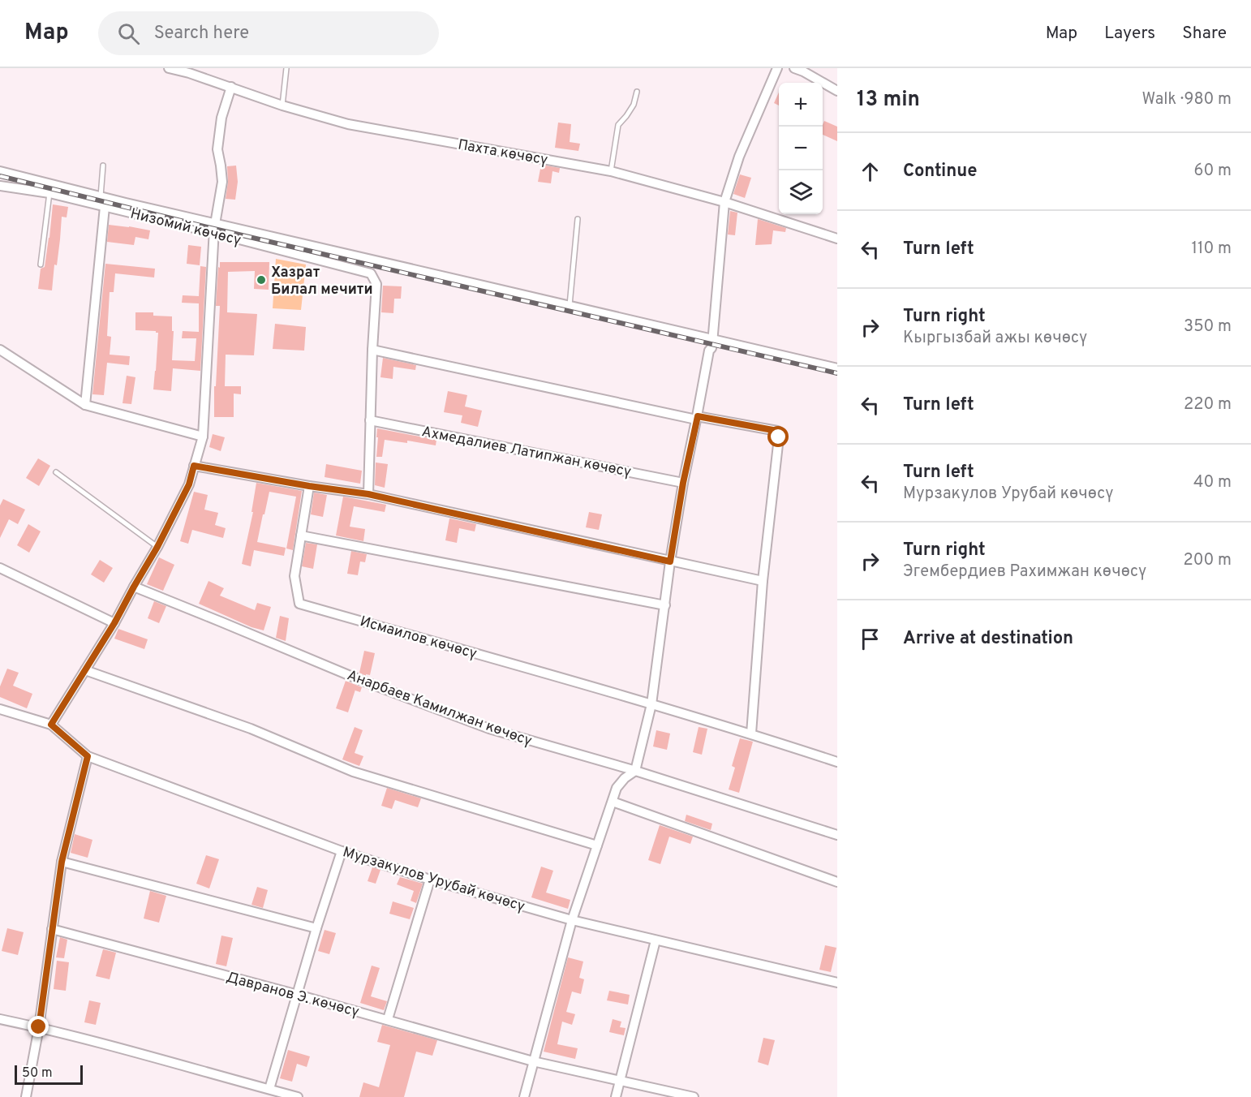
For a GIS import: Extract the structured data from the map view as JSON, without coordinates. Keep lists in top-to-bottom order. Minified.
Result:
{"streets":{"street":["Пахта көчөсү","Низомий көчөсү","Ахмедалиев Латипжан көчөсү","Исмаилов көчөсү","Анарбаев Камилжан көчөсү","Мурзакулов Урубай көчөсү","Давранов Э. көчөсү"]},"places":["Хазрат Билал мечити"],"scale_bar":"50 m","page":{"header":"Map","search":"Search here","nav":["Map","Layers","Share"],"heading":["13 min","Walk · 980 m"],"map_buttons":["+","−"],"list":[["Continue","60 m"],["Turn left","110 m"],["Turn right","Кыргызбай ажы көчөсү","350 m"],["Turn left","220 m"],["Turn left","Мурзакулов Урубай көчөсү","40 m"],["Turn right","Эгембердиев Рахимжан көчөсү","200 m"],"Arrive at destination"],"scale":"50 m"}}
